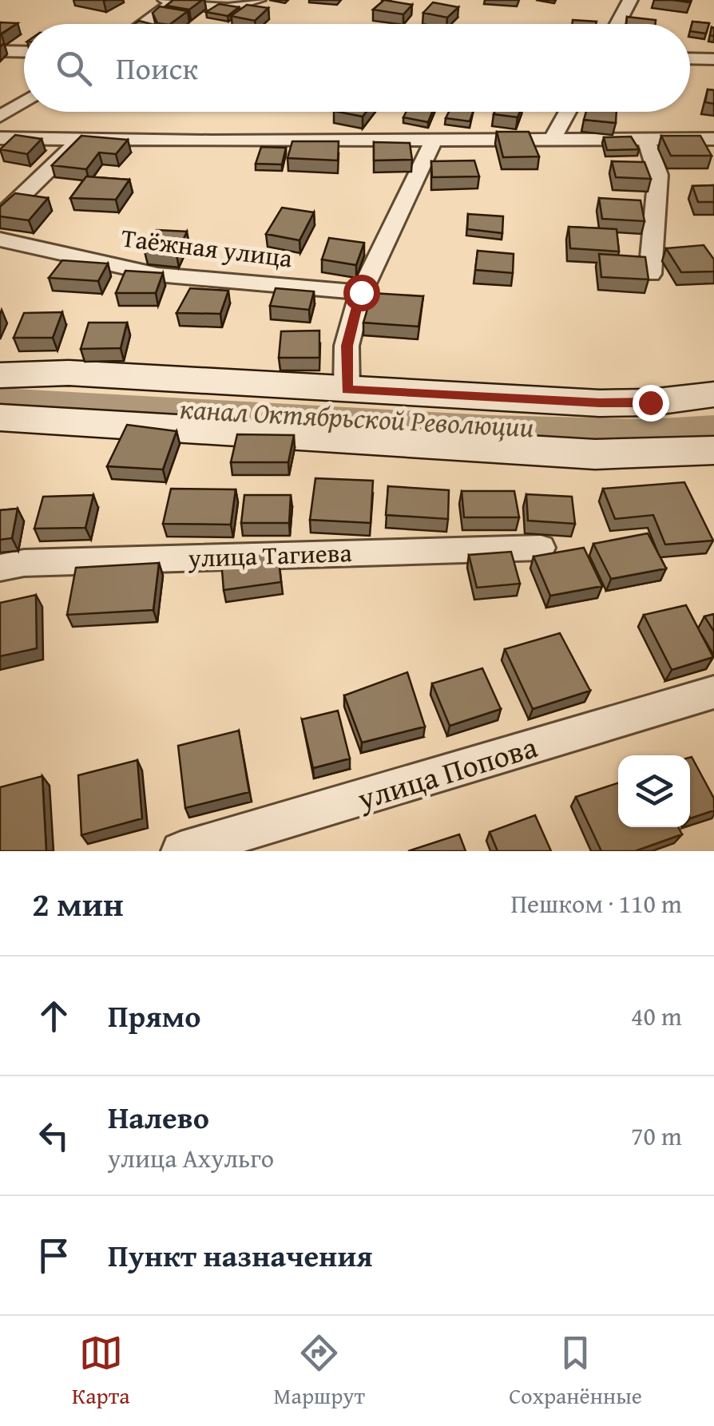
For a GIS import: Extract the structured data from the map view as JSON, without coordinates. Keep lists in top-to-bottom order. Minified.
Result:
{"streets":{"street":["Таёжная улица","улица Тагиева","улица Попова"]},"water":["канал Октябрьской Революции"],"page":{"search":"Поиск","heading":["2 мин","Пешком · 110 m"],"list":[["Прямо","40 m"],["Налево","улица Ахульго","70 m"],"Пункт назначения"],"nav":["Карта","Маршрут","Сохранённые"]}}
